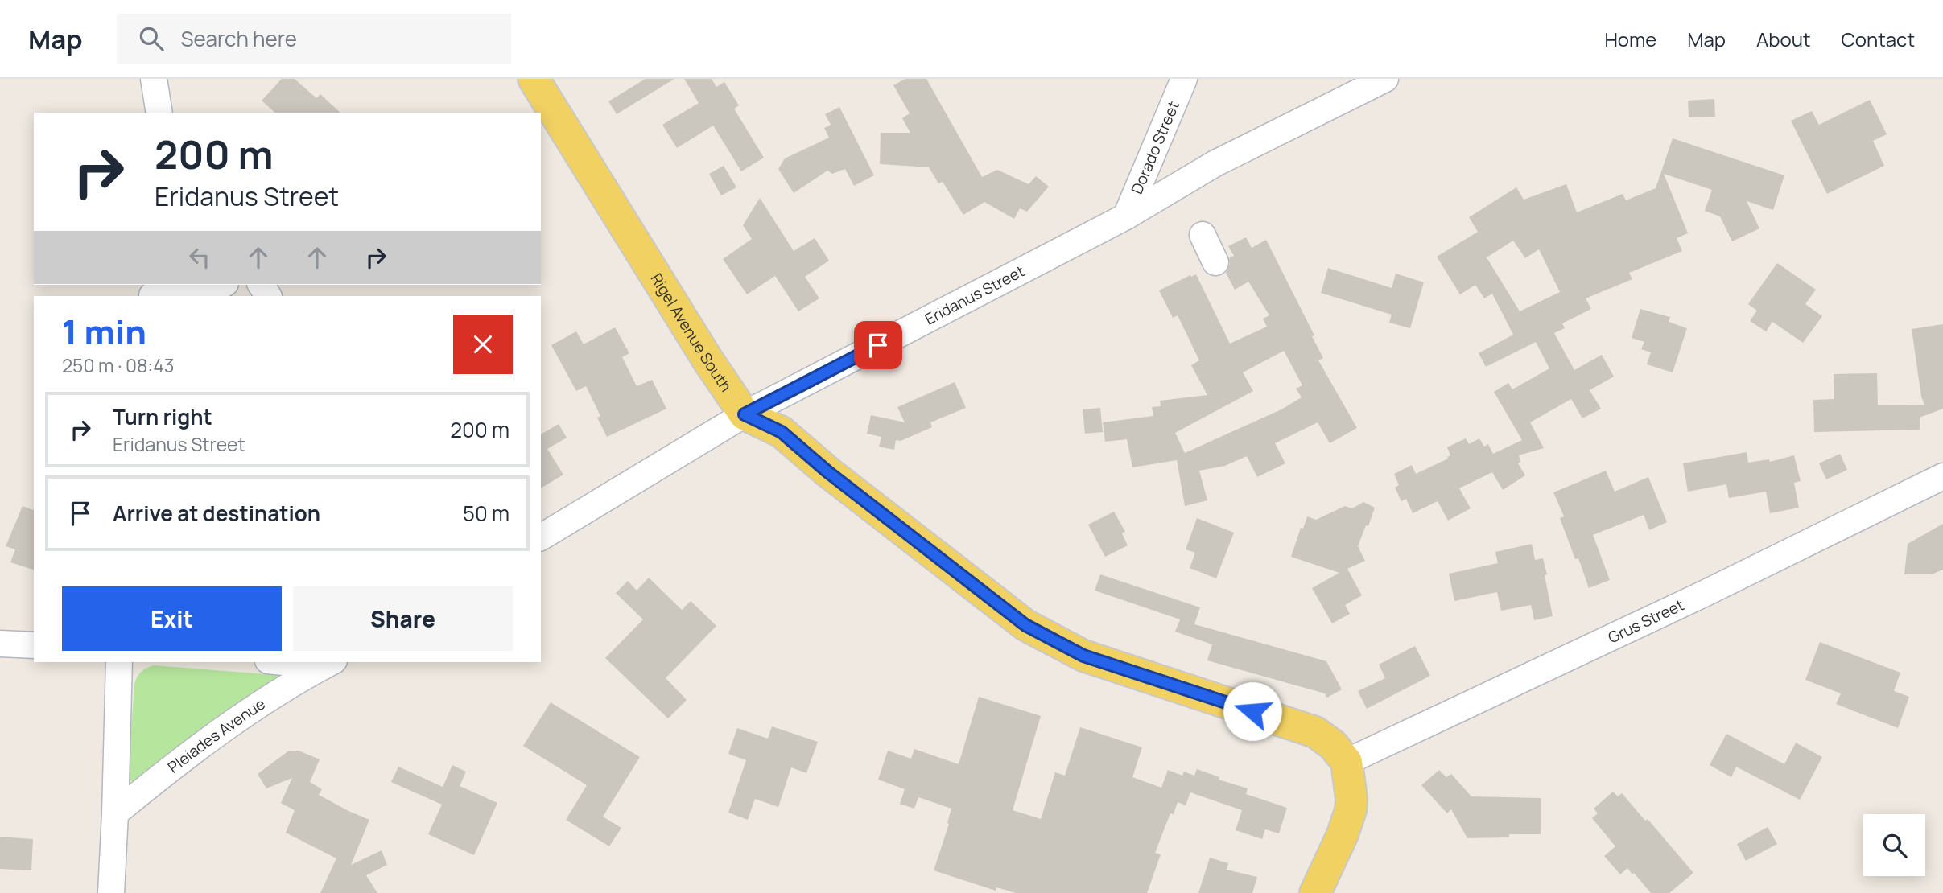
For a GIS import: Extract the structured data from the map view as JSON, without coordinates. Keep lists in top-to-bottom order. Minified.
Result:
{"streets":{"main road":["Rigel Avenue South"],"street":["Dorado Street","Eridanus Street","Grus Street","Pleiades Avenue"]},"crossings":[["Dorado Street","Eridanus Street"],["Eridanus Street","Rigel Avenue South"]],"page":{"header":"Map","search":"Search here","nav":["Home","Map","About","Contact"],"turn":["200 m","Eridanus Street"],"heading":["1 min","250 m · 08:43"],"list":[{"name":"Turn right","note":"Eridanus Street","value":"200 m"},{"name":"Arrive at destination","value":"50 m"}],"buttons":["Exit","Share"]}}
